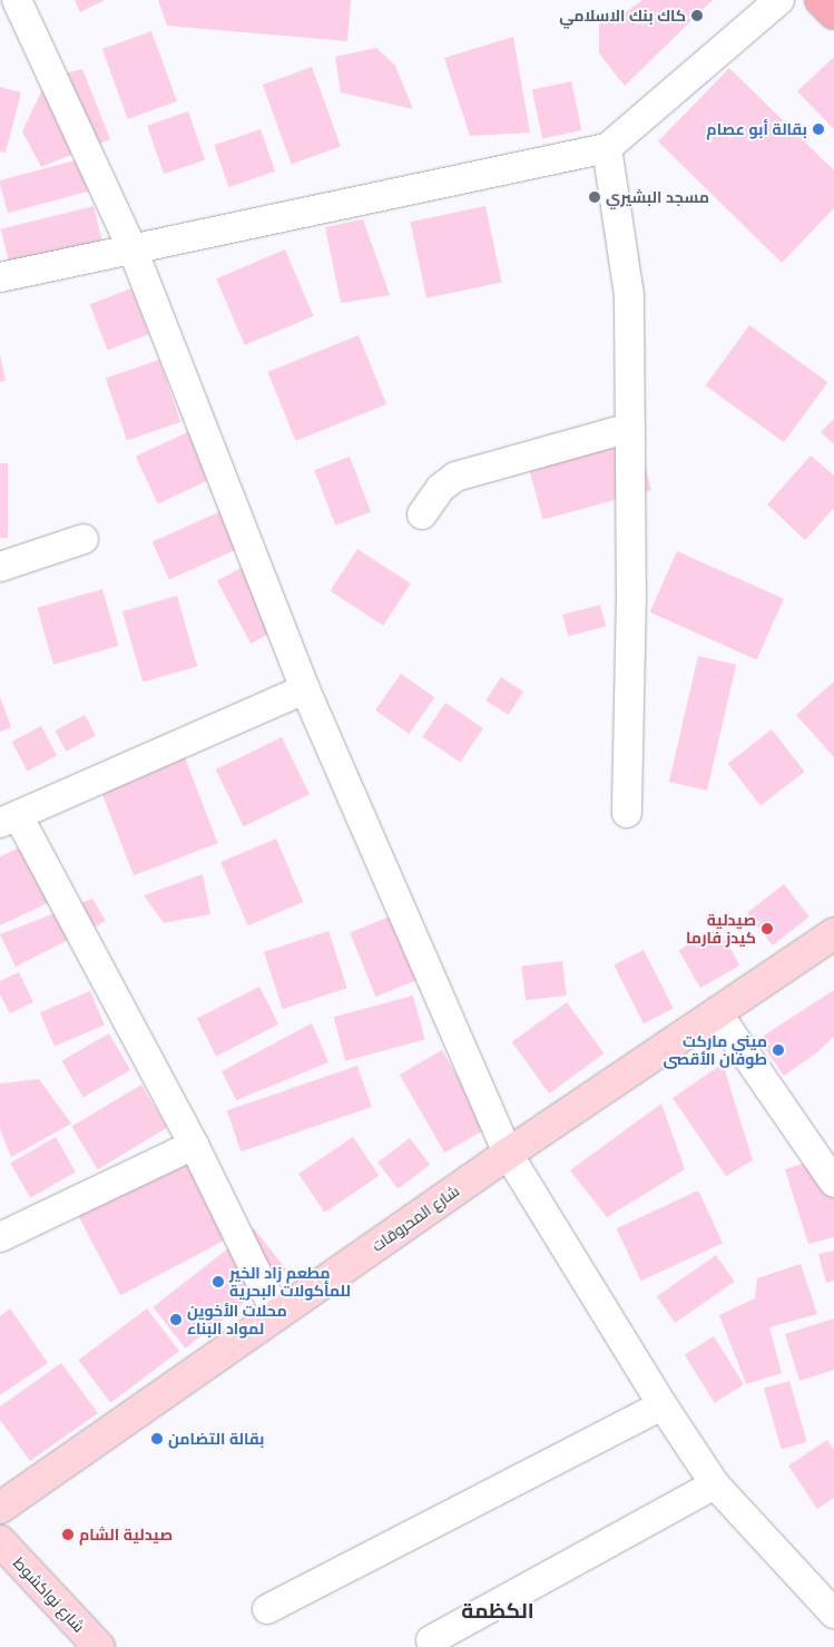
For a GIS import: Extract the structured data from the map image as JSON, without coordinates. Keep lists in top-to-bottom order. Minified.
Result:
{"streets":{"street":["شارع المحروقات","شارع نواكشوط"]},"districts":["الكظمة"],"places":["كاك بنك الاسلامي","بقالة أبو عصام","مسجد البشيري","صيدلية كيدز فارما","ميني ماركت طوفان الأقصى","مطعم زاد الخير للمأكولات البحرية","محلات الأخوين لمواد البناء","بقالة التضامن","صيدلية الشام"]}
